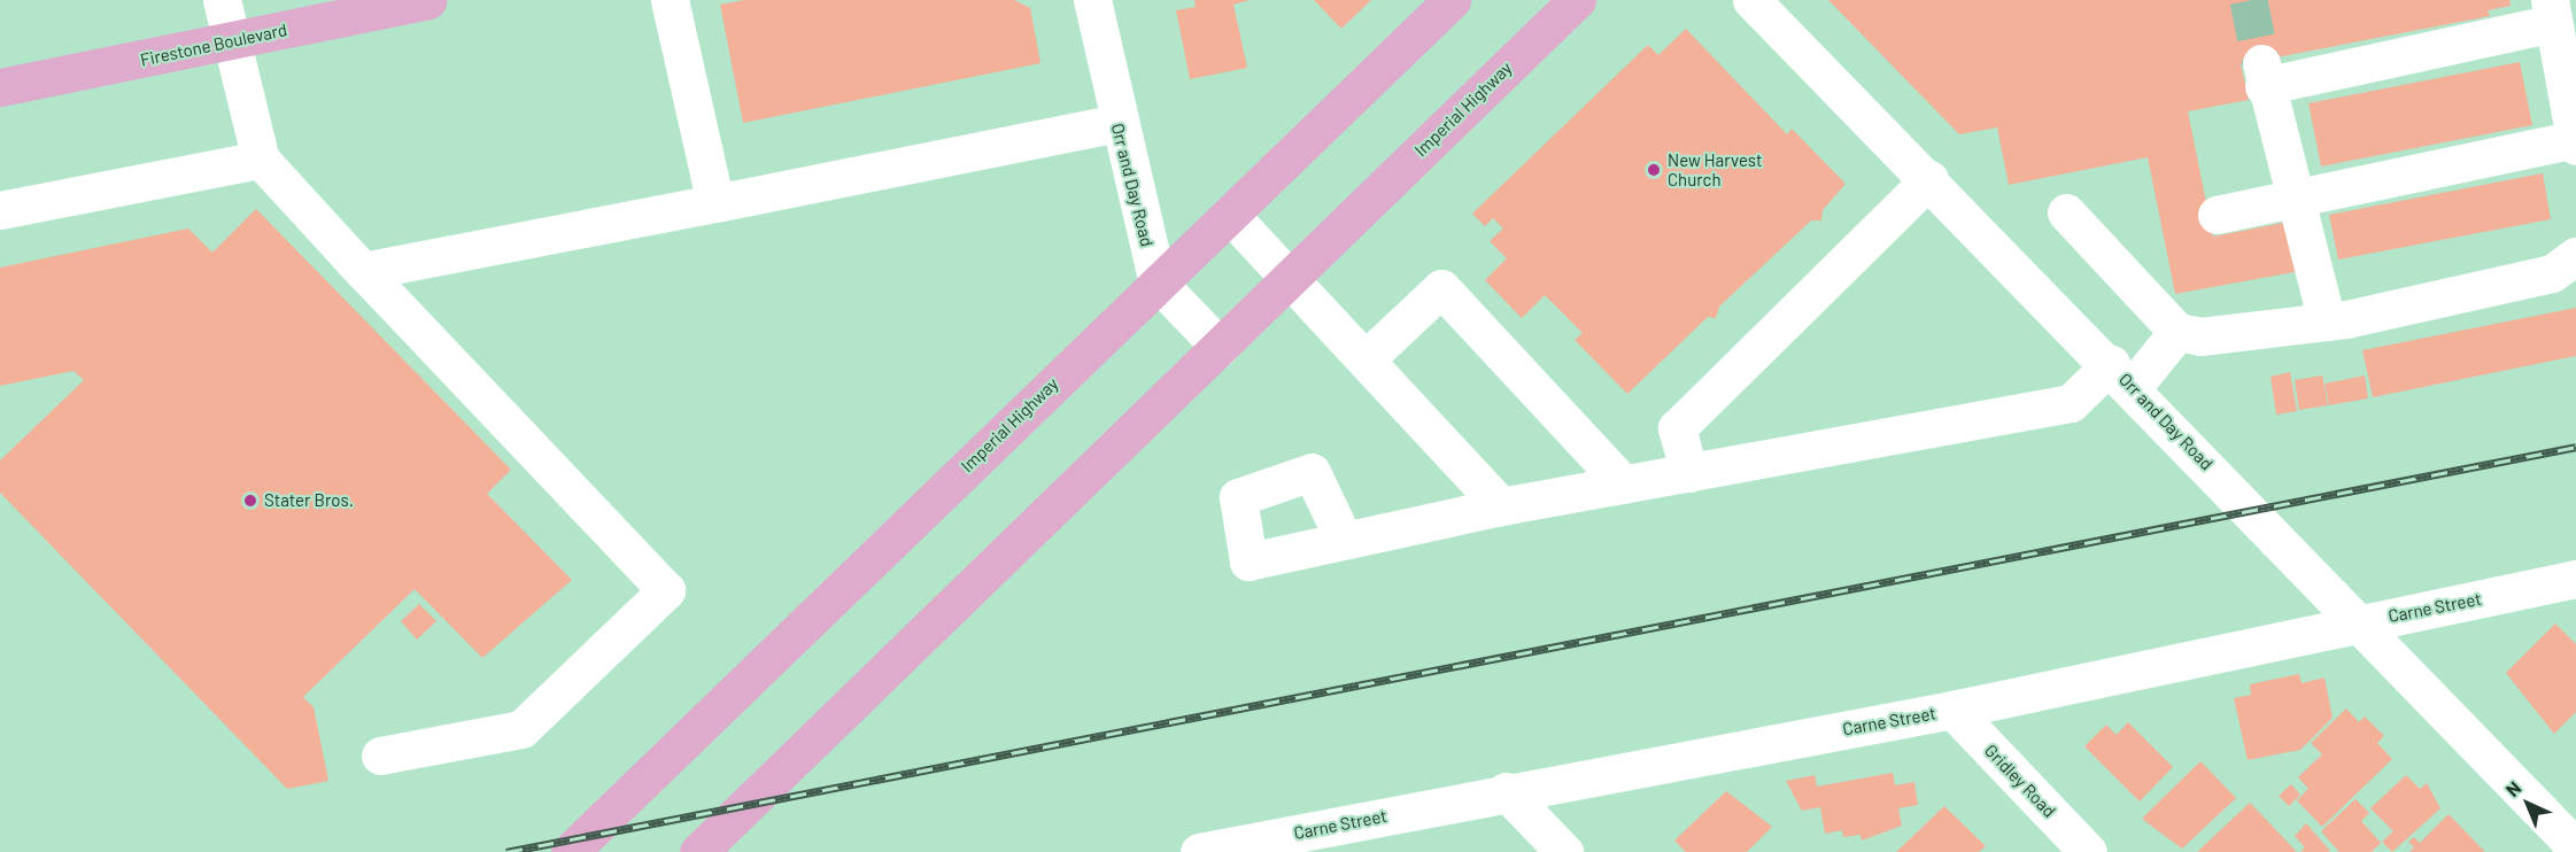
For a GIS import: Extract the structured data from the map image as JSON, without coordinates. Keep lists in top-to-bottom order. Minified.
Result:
{"streets":{"main road":["Firestone Boulevard","Imperial Highway"],"street":["Orr and Day Road","Carne Street","Gridley Road"]},"crossings":[["Imperial Highway","Orr and Day Road"],["Orr and Day Road","Carne Street"],["Carne Street","Gridley Road"]],"places":["New Harvest Church","Stater Bros."],"north":"top left"}
